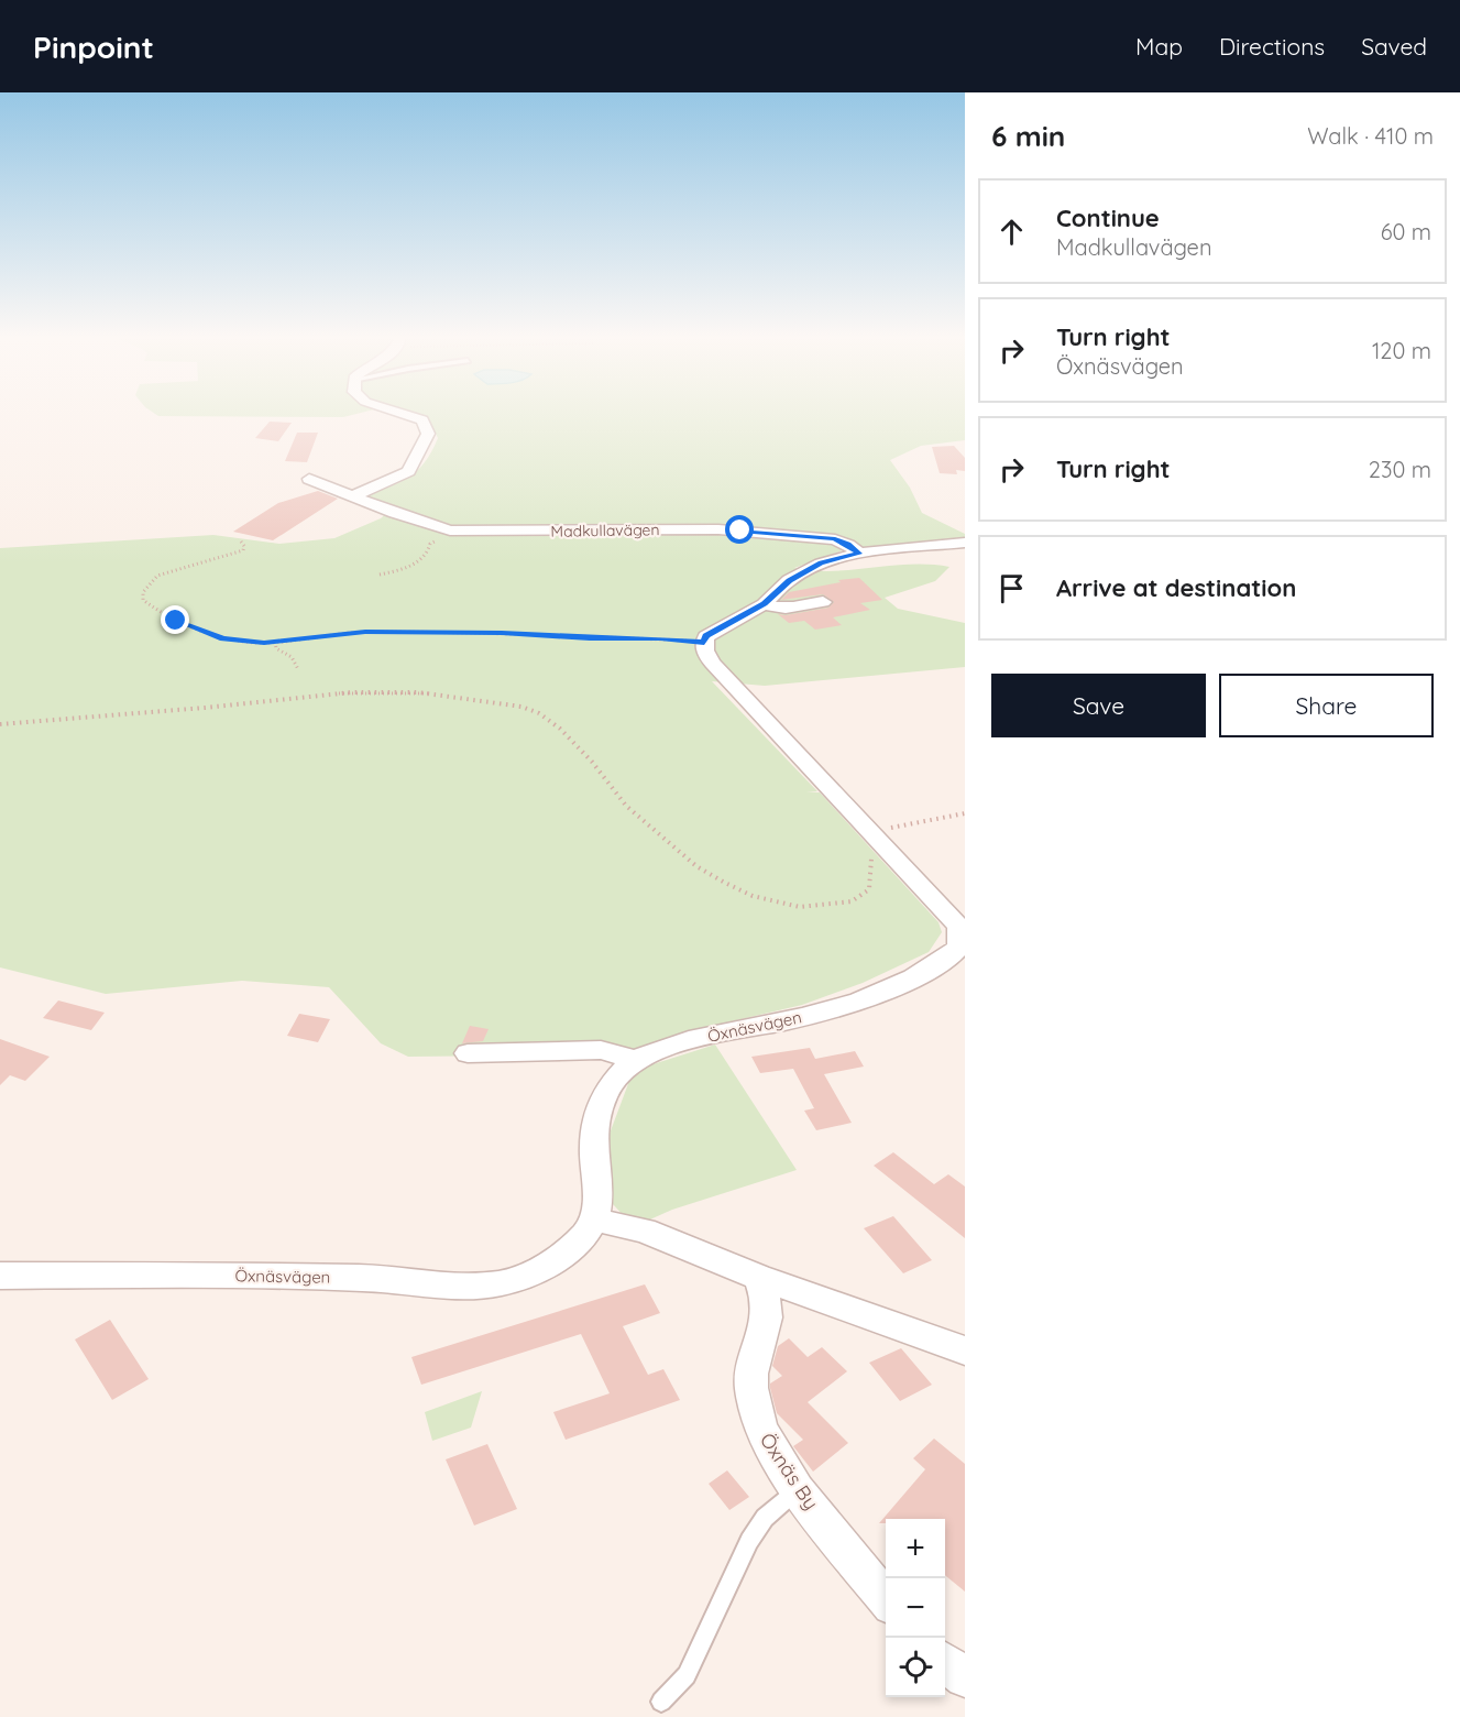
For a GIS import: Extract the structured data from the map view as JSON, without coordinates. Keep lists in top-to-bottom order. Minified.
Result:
{"streets":{"street":["Madkullavägen","Öxnäsvägen","Öxnäs By"]},"page":{"header":"Pinpoint","nav":["Map","Directions","Saved"],"heading":["6 min","Walk · 410 m"],"list":[["Continue","Madkullavägen","60 m"],["Turn right","Öxnäsvägen","120 m"],["Turn right","230 m"],"Arrive at destination"],"buttons":["Save","Share"],"map_buttons":["+","−"]}}
